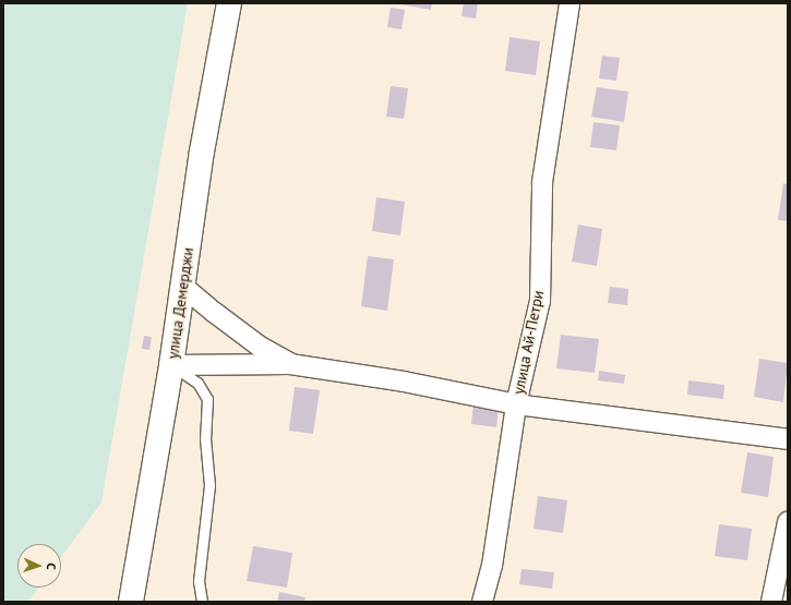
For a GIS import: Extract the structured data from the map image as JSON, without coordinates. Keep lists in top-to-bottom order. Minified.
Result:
{"streets":{"main road":["улица Демерджи"],"street":["улица Ай-Петри"]},"north":"right"}
